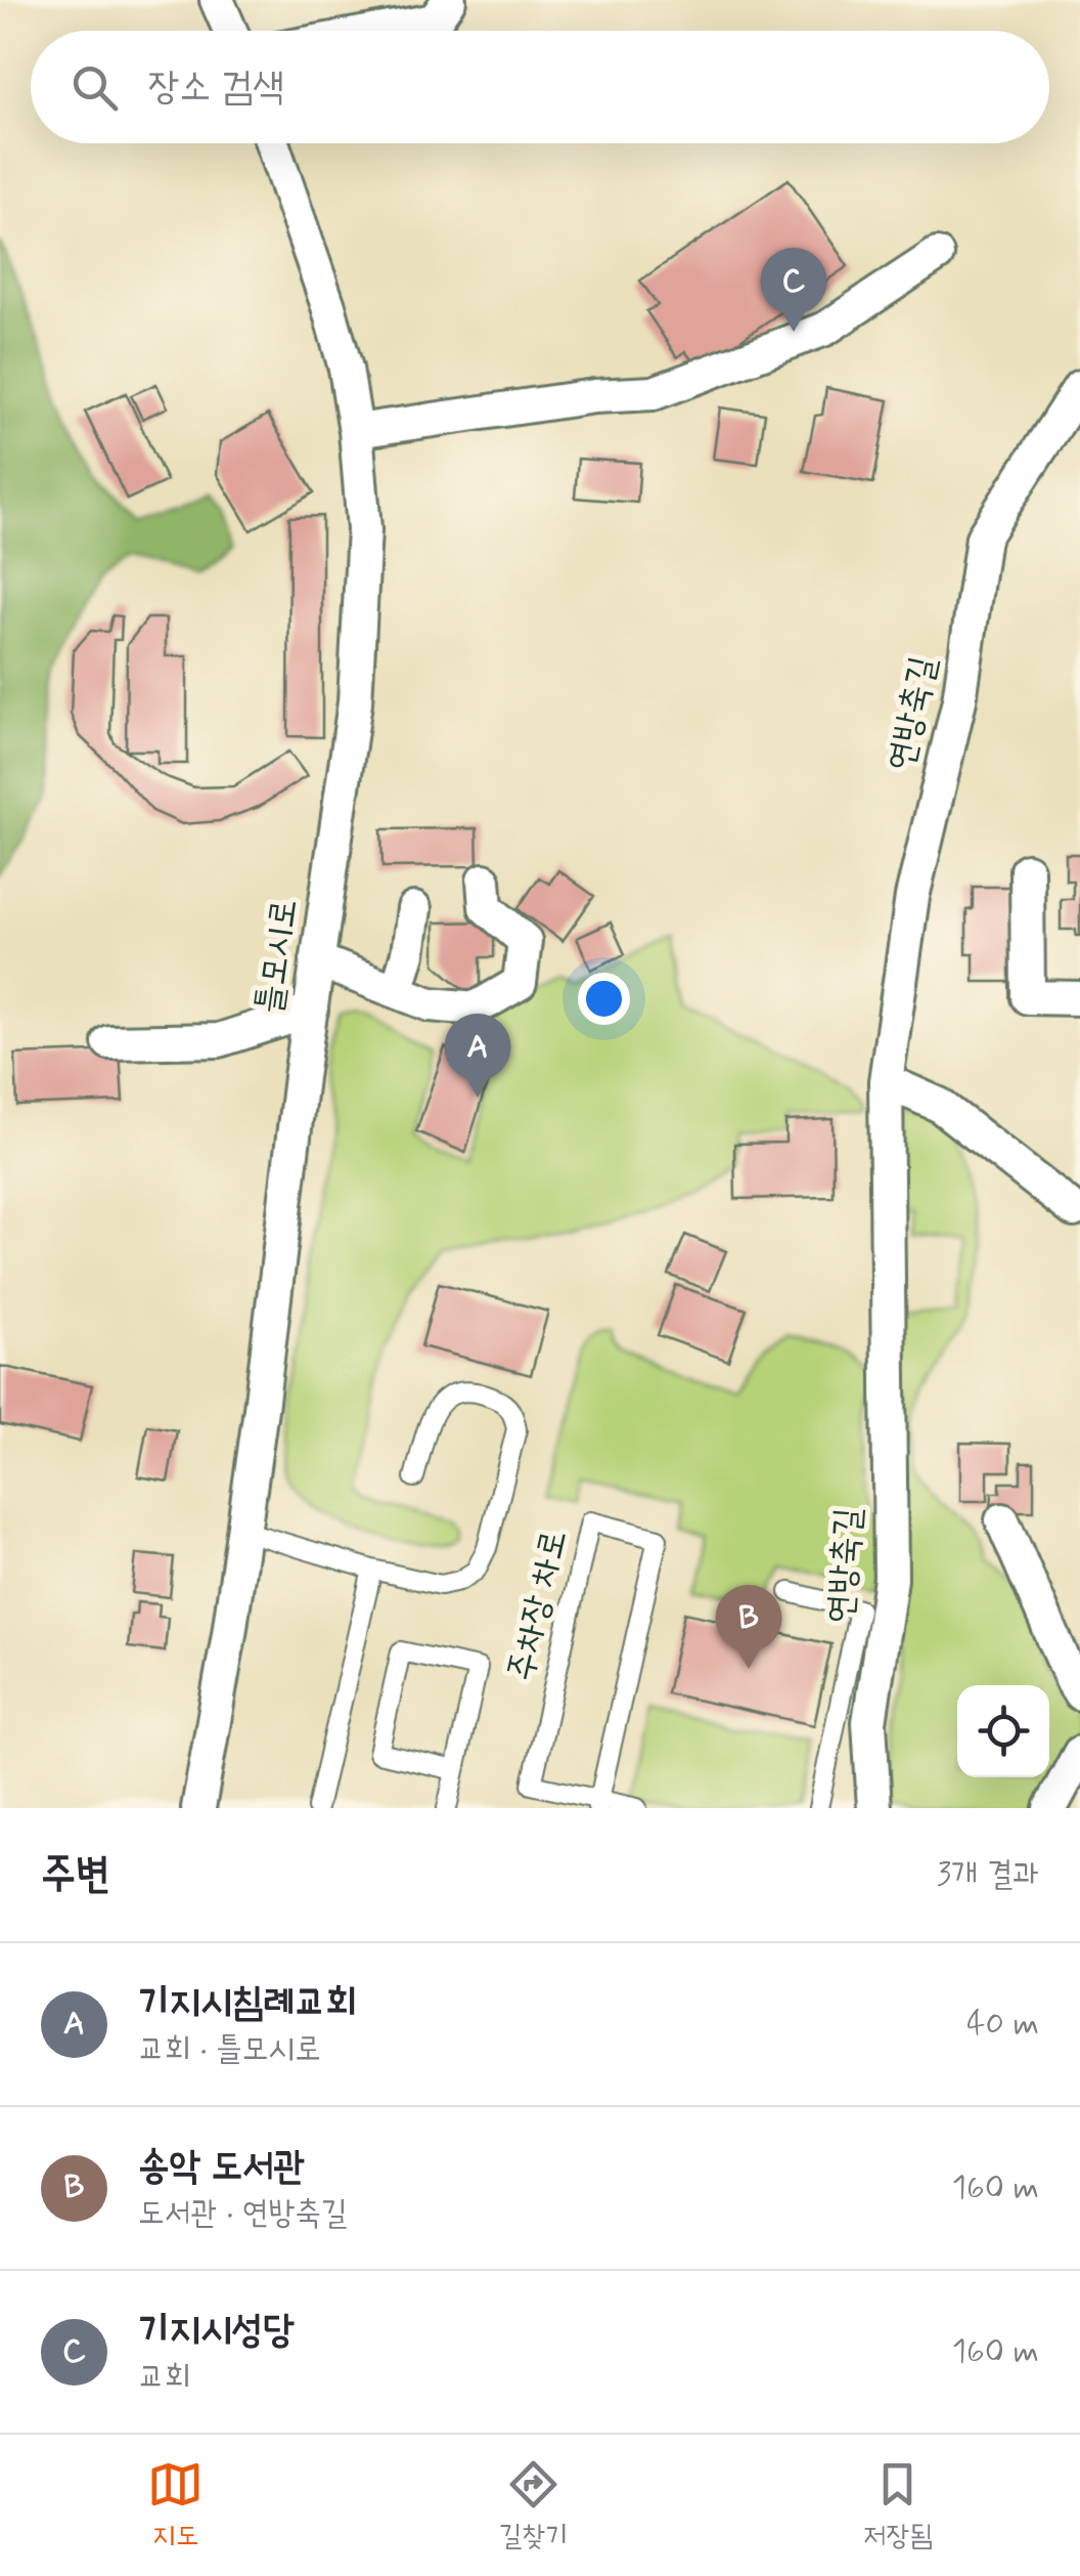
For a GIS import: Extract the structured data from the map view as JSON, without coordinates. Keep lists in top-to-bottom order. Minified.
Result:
{"streets":{"street":["연방축길","틀모시로"],"lane":["주차장 차로"]},"page":{"search":"장소 검색","pins":["C","A","B"],"heading":["주변","3개 결과"],"list":[{"mark":"A","name":"기지시침례교회","note":"교회 · 틀모시로","value":"40 m"},{"mark":"B","name":"송악 도서관","note":"도서관 · 연방축길","value":"160 m"},{"mark":"C","name":"기지시성당","note":"교회","value":"160 m"}],"nav":["지도","길찾기","저장됨"]}}
